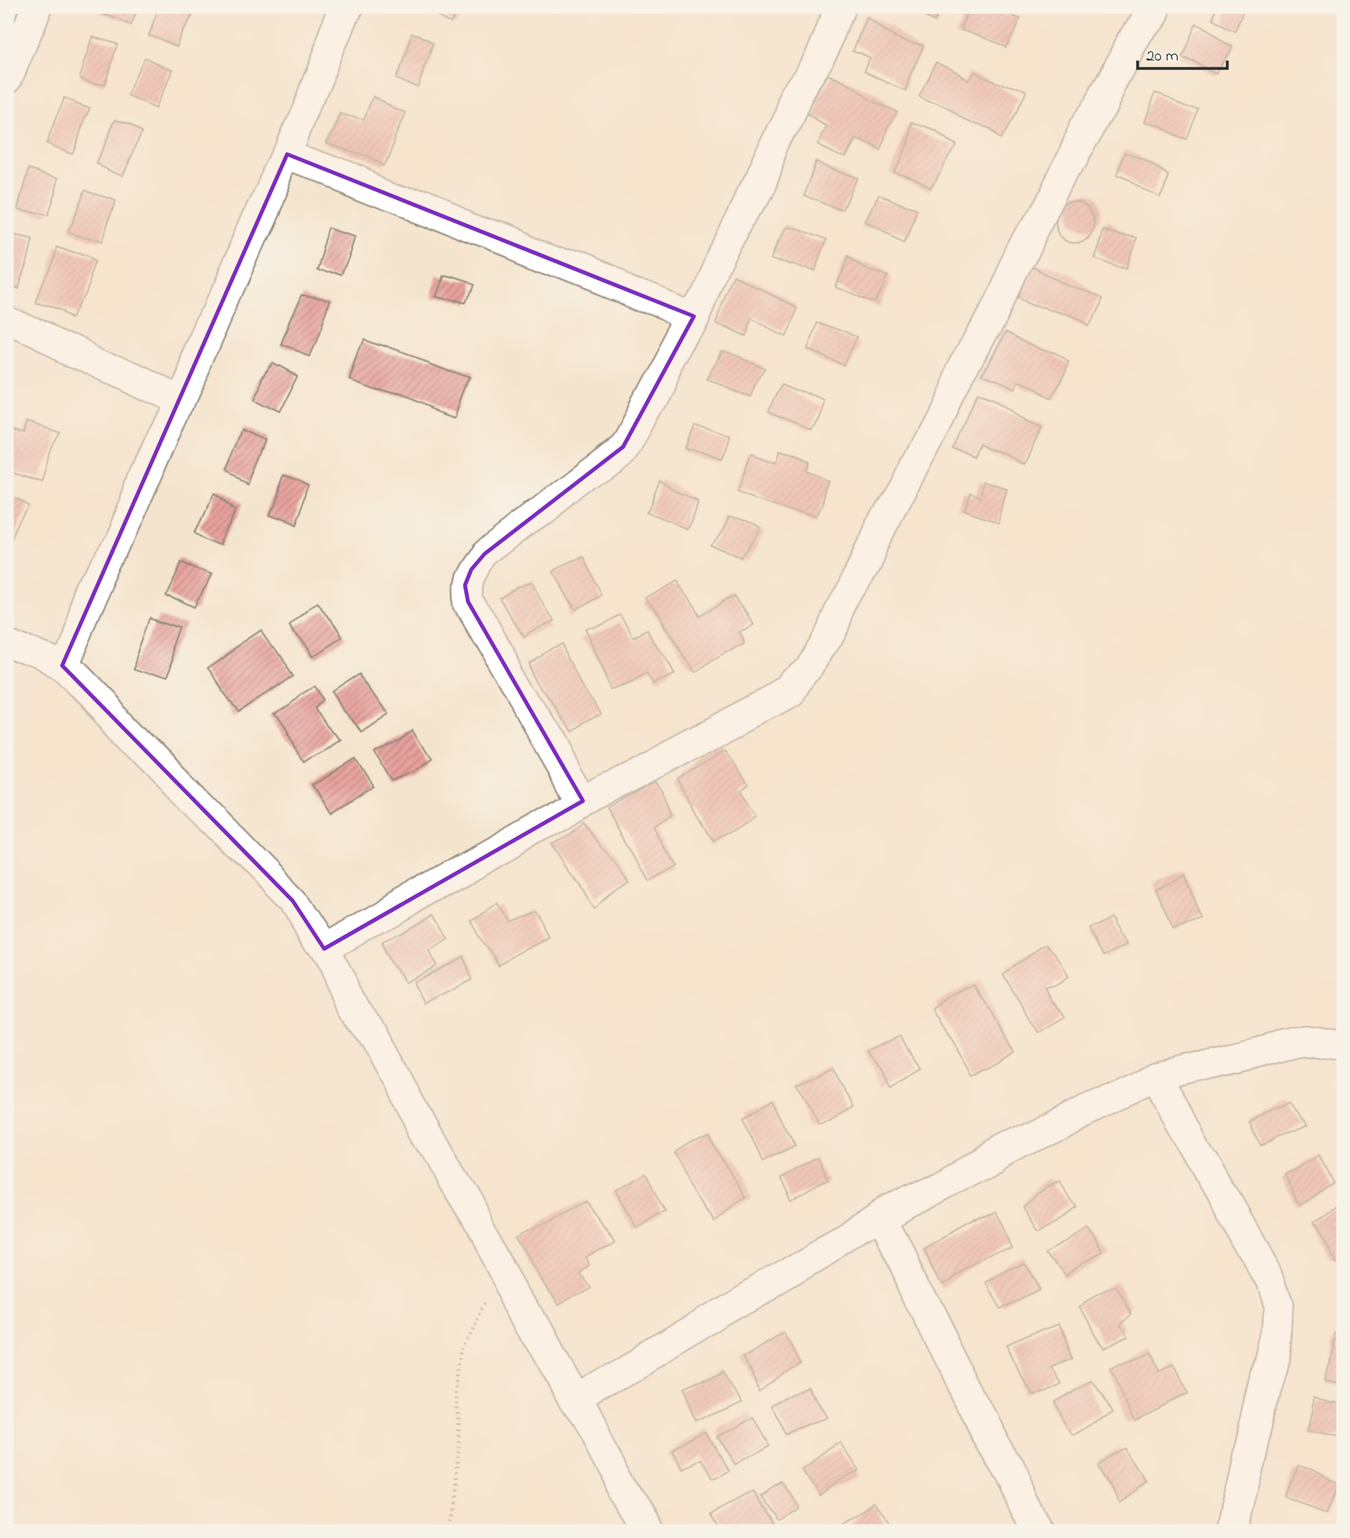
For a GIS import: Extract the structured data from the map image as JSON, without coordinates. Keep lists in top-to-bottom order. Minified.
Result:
{"scale_bar":"20 m"}
